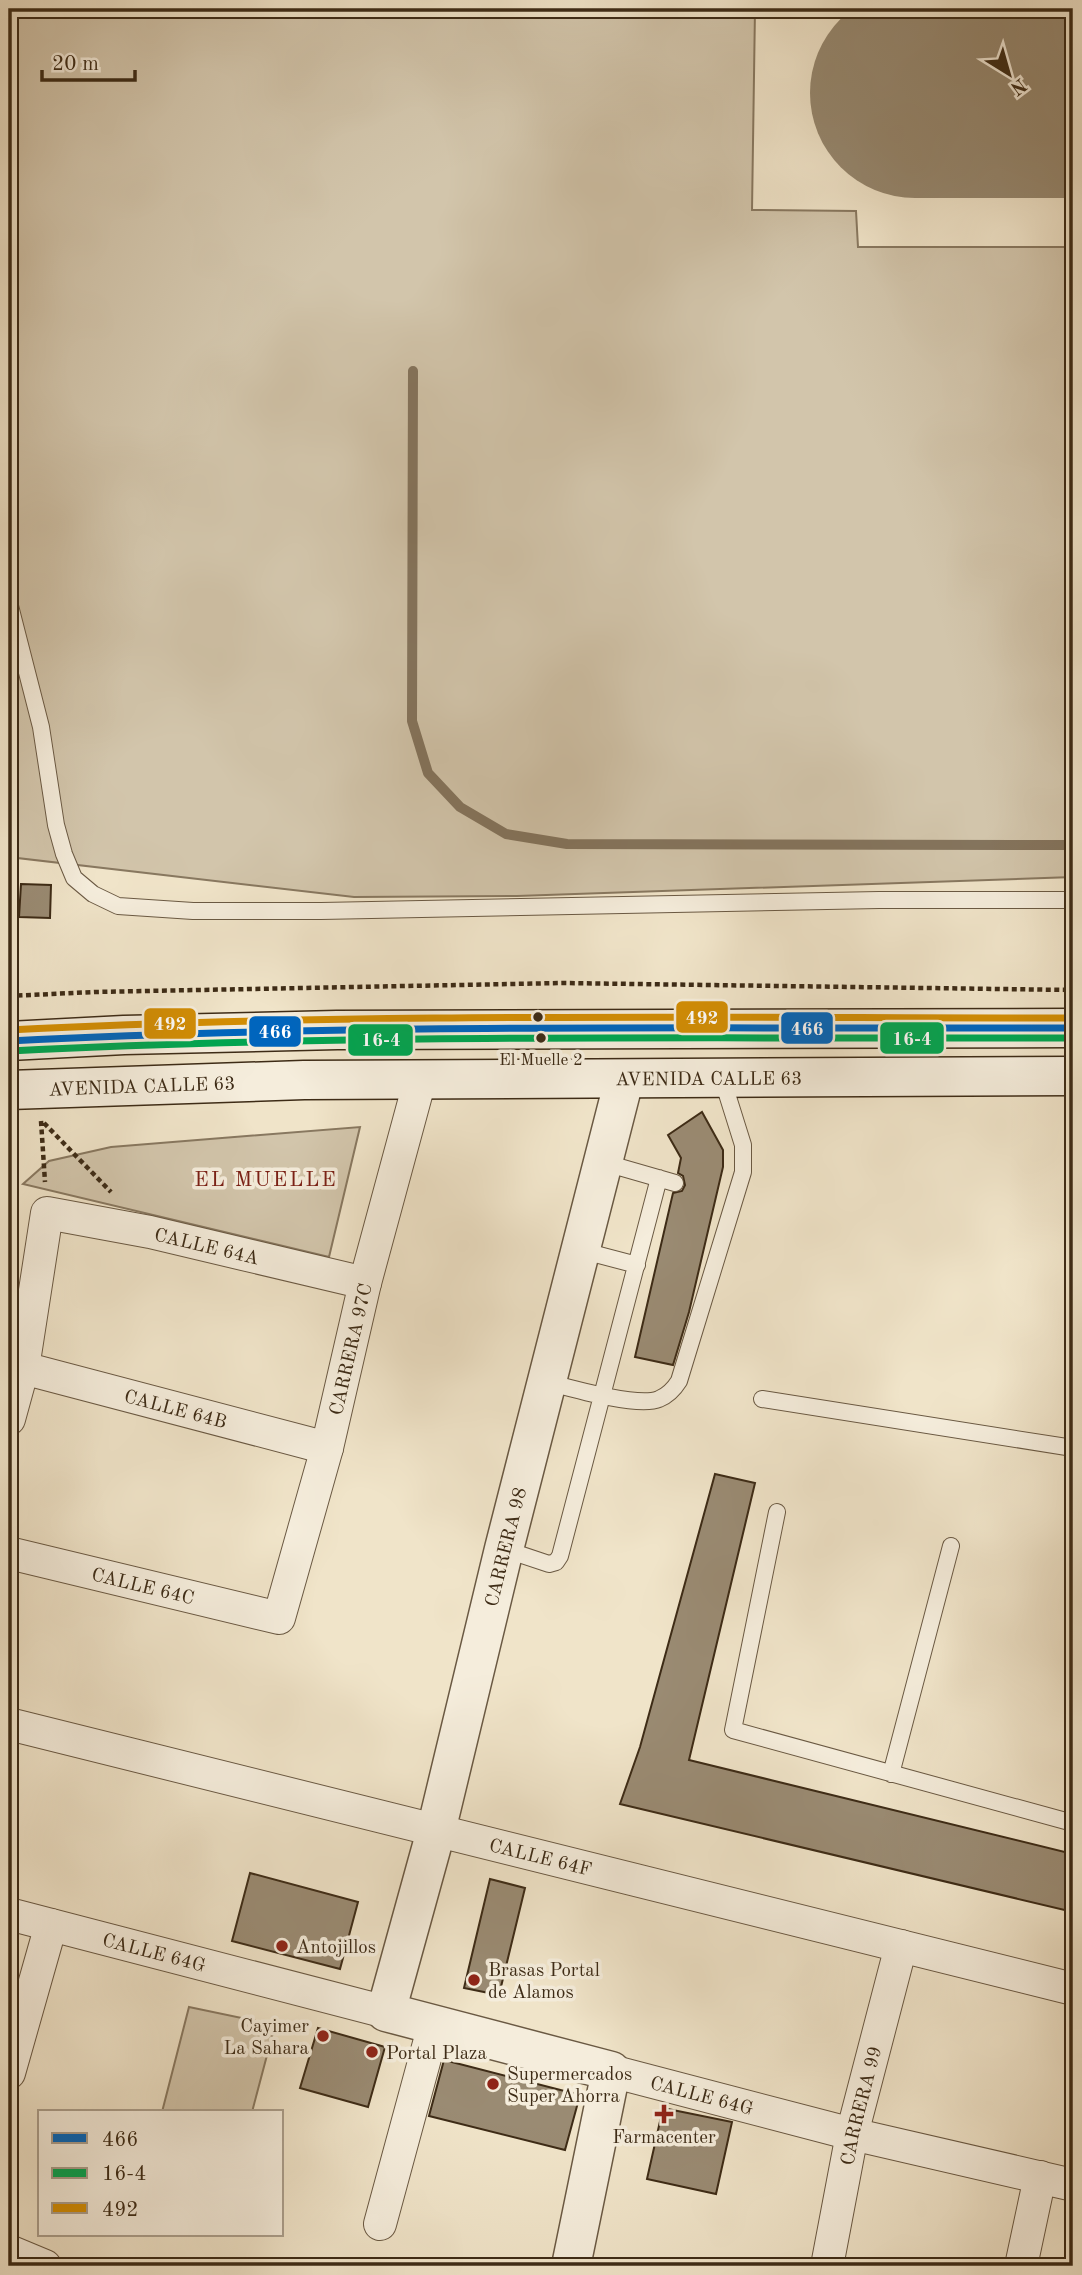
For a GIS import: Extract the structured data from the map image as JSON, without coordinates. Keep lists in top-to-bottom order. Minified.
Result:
{"streets":{"main road":["AVENIDA CALLE 63","CARRERA 98","CALLE 64G"],"street":["CALLE 64A","CARRERA 97C","CALLE 64B","CALLE 64C","CALLE 64F","CARRERA 99"]},"crossings":[["AVENIDA CALLE 63","CARRERA 97C"],["AVENIDA CALLE 63","CARRERA 98"],["CALLE 64A","CARRERA 97C"],["CARRERA 97C","CALLE 64B"],["CARRERA 97C","CALLE 64C"],["CARRERA 98","CALLE 64F"],["CARRERA 98","CALLE 64G"],["CALLE 64F","CARRERA 99"],["CALLE 64G","CARRERA 99"]],"districts":["EL MUELLE"],"places":{"other":["El Muelle 2","Antojillos","Brasas Portal de Alamos","Cayimer La Sahara","Portal Plaza","Supermercados Super Ahorra"],"health":["Farmacenter"]},"lines":["transit line 492","transit line 466","transit line 16-4"],"legend":["466","16-4","492"],"scale_bar":"20 m","north":"bottom right"}
